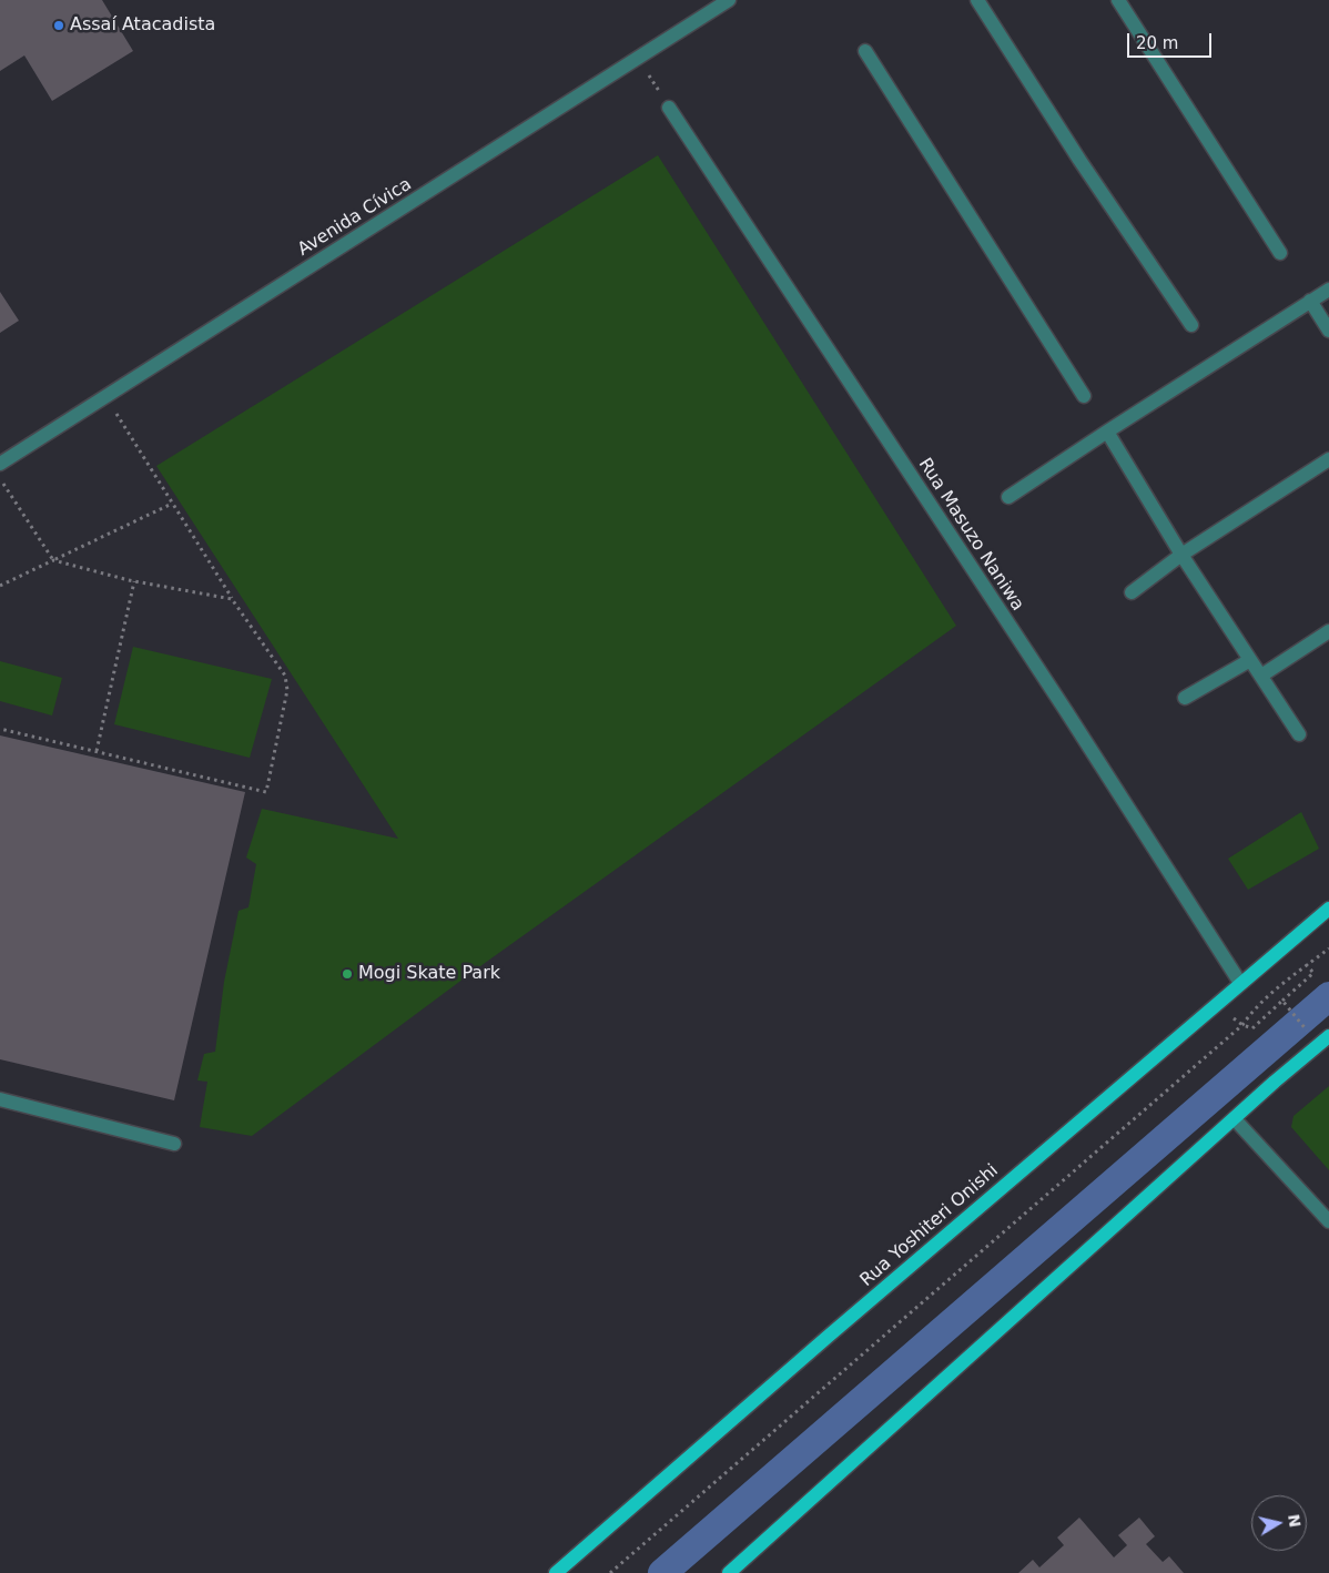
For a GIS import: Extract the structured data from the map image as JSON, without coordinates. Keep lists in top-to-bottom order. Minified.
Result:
{"streets":{"main road":["Rua Yoshiteri Onishi"],"street":["Avenida Cívica","Rua Masuzo Naniwa"]},"crossings":[["Rua Masuzo Naniwa","Rua Yoshiteri Onishi"]],"places":["Assaí Atacadista","Mogi Skate Park"],"scale_bar":"20 m","north":"right"}
